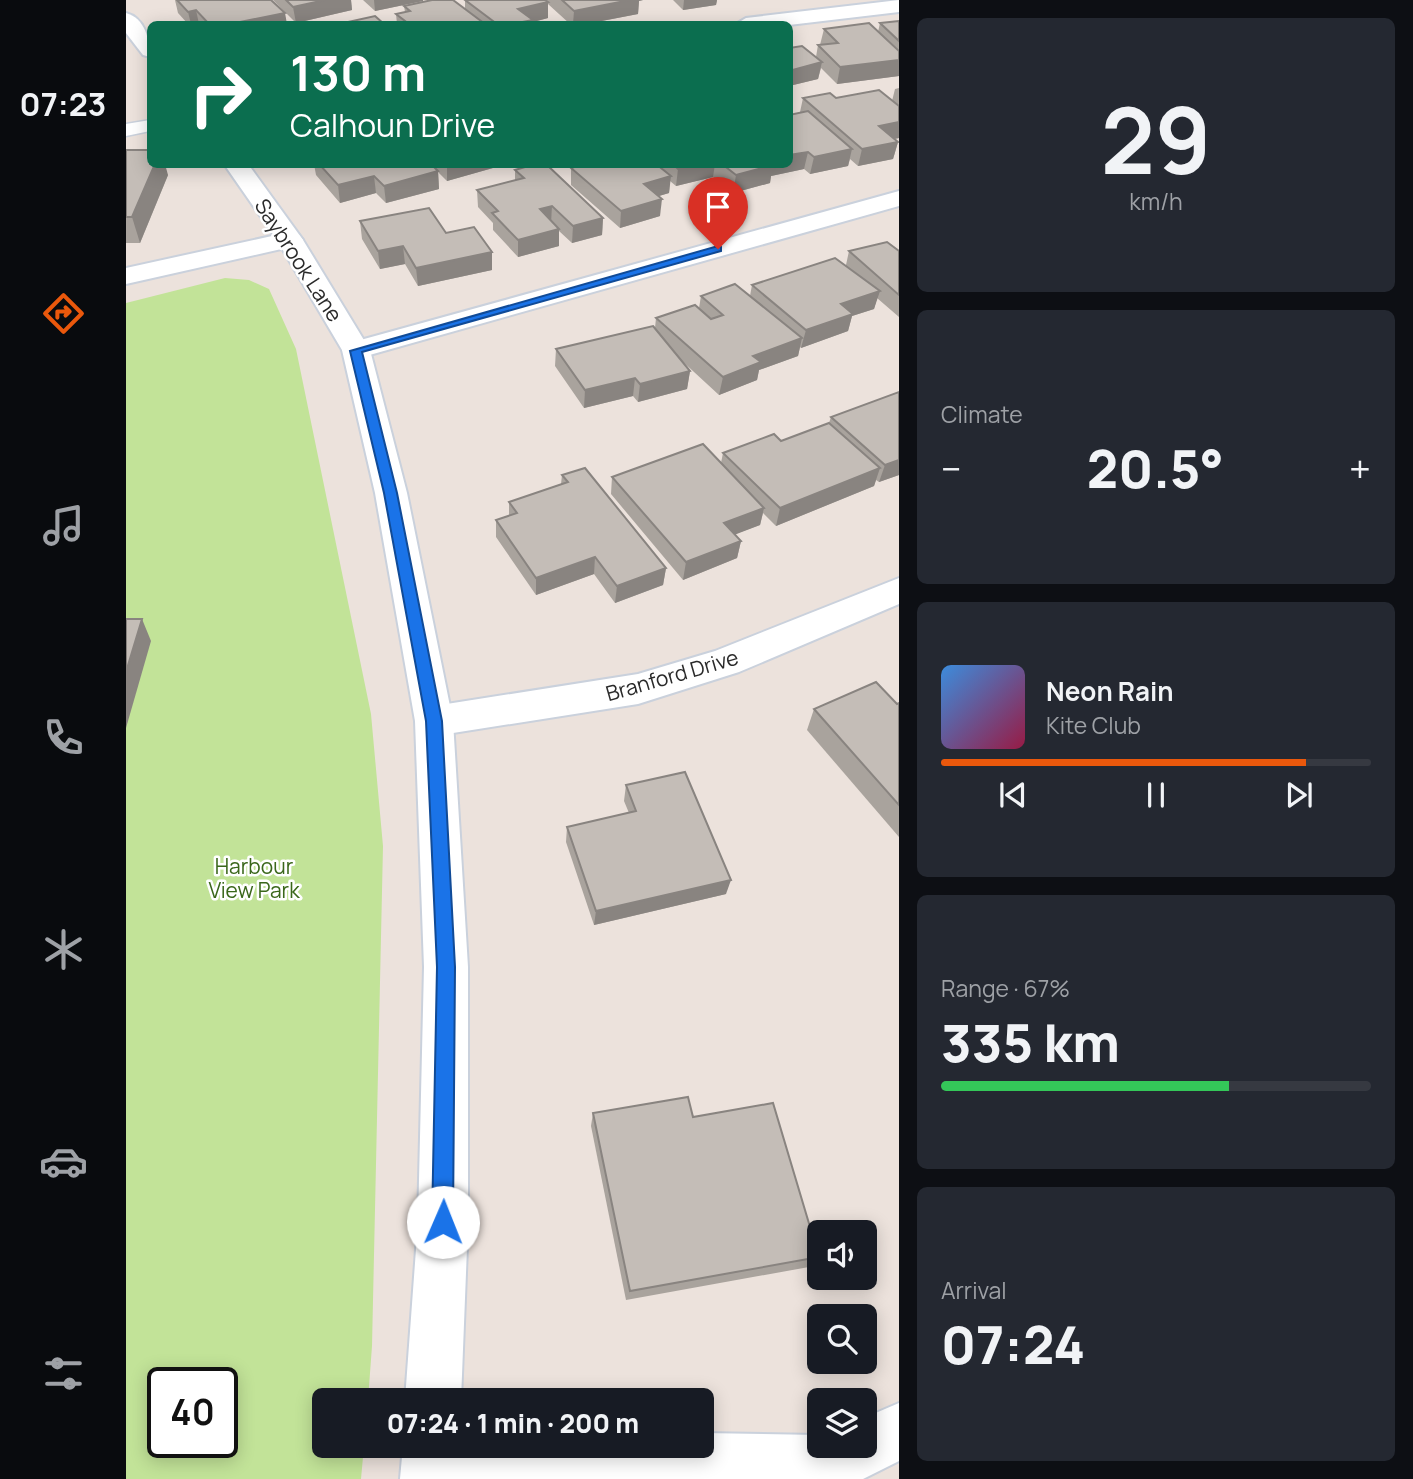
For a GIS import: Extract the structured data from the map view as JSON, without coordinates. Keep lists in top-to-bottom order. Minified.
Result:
{"streets":{"street":["Saybrook Lane","Branford Drive"]},"crossings":[["Saybrook Lane","Branford Drive"]],"parks":["Harbour View Park"],"page":{"tabs":"07:23","tile":[["29","km/h"],"Climate",["Range · 67%","335 km"],["Arrival","07:24"]],"turn":["130 m","Calhoun Drive"],"heat":["−","20.5°","+"],"song":["Neon Rain","Kite Club"],"limit":"40","trip":"07:24 · 1 min · 200 m"}}
